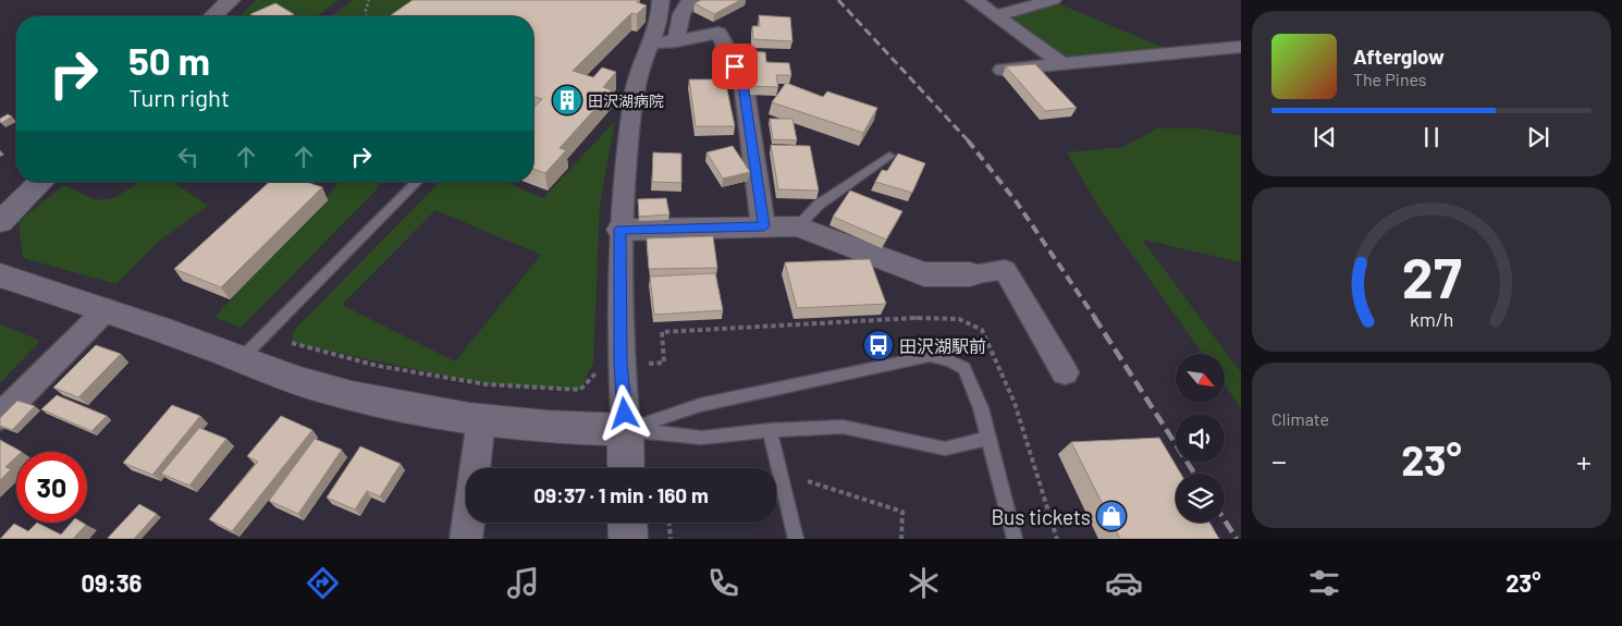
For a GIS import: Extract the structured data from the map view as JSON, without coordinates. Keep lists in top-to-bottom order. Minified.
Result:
{"places":{"building":["田沢湖病院"],"bus stop":["田沢湖駅前"],"shop":["Bus tickets"]},"north":"bottom right","page":{"turn":["50 m","Turn right"],"song":["Afterglow","The Pines"],"tile":"Climate","heat":["−","23°","+"],"limit":"30","trip":"09:37 · 1 min · 160 m","tabs":["09:36","23°"],"gauge":["27","km/h"]}}
